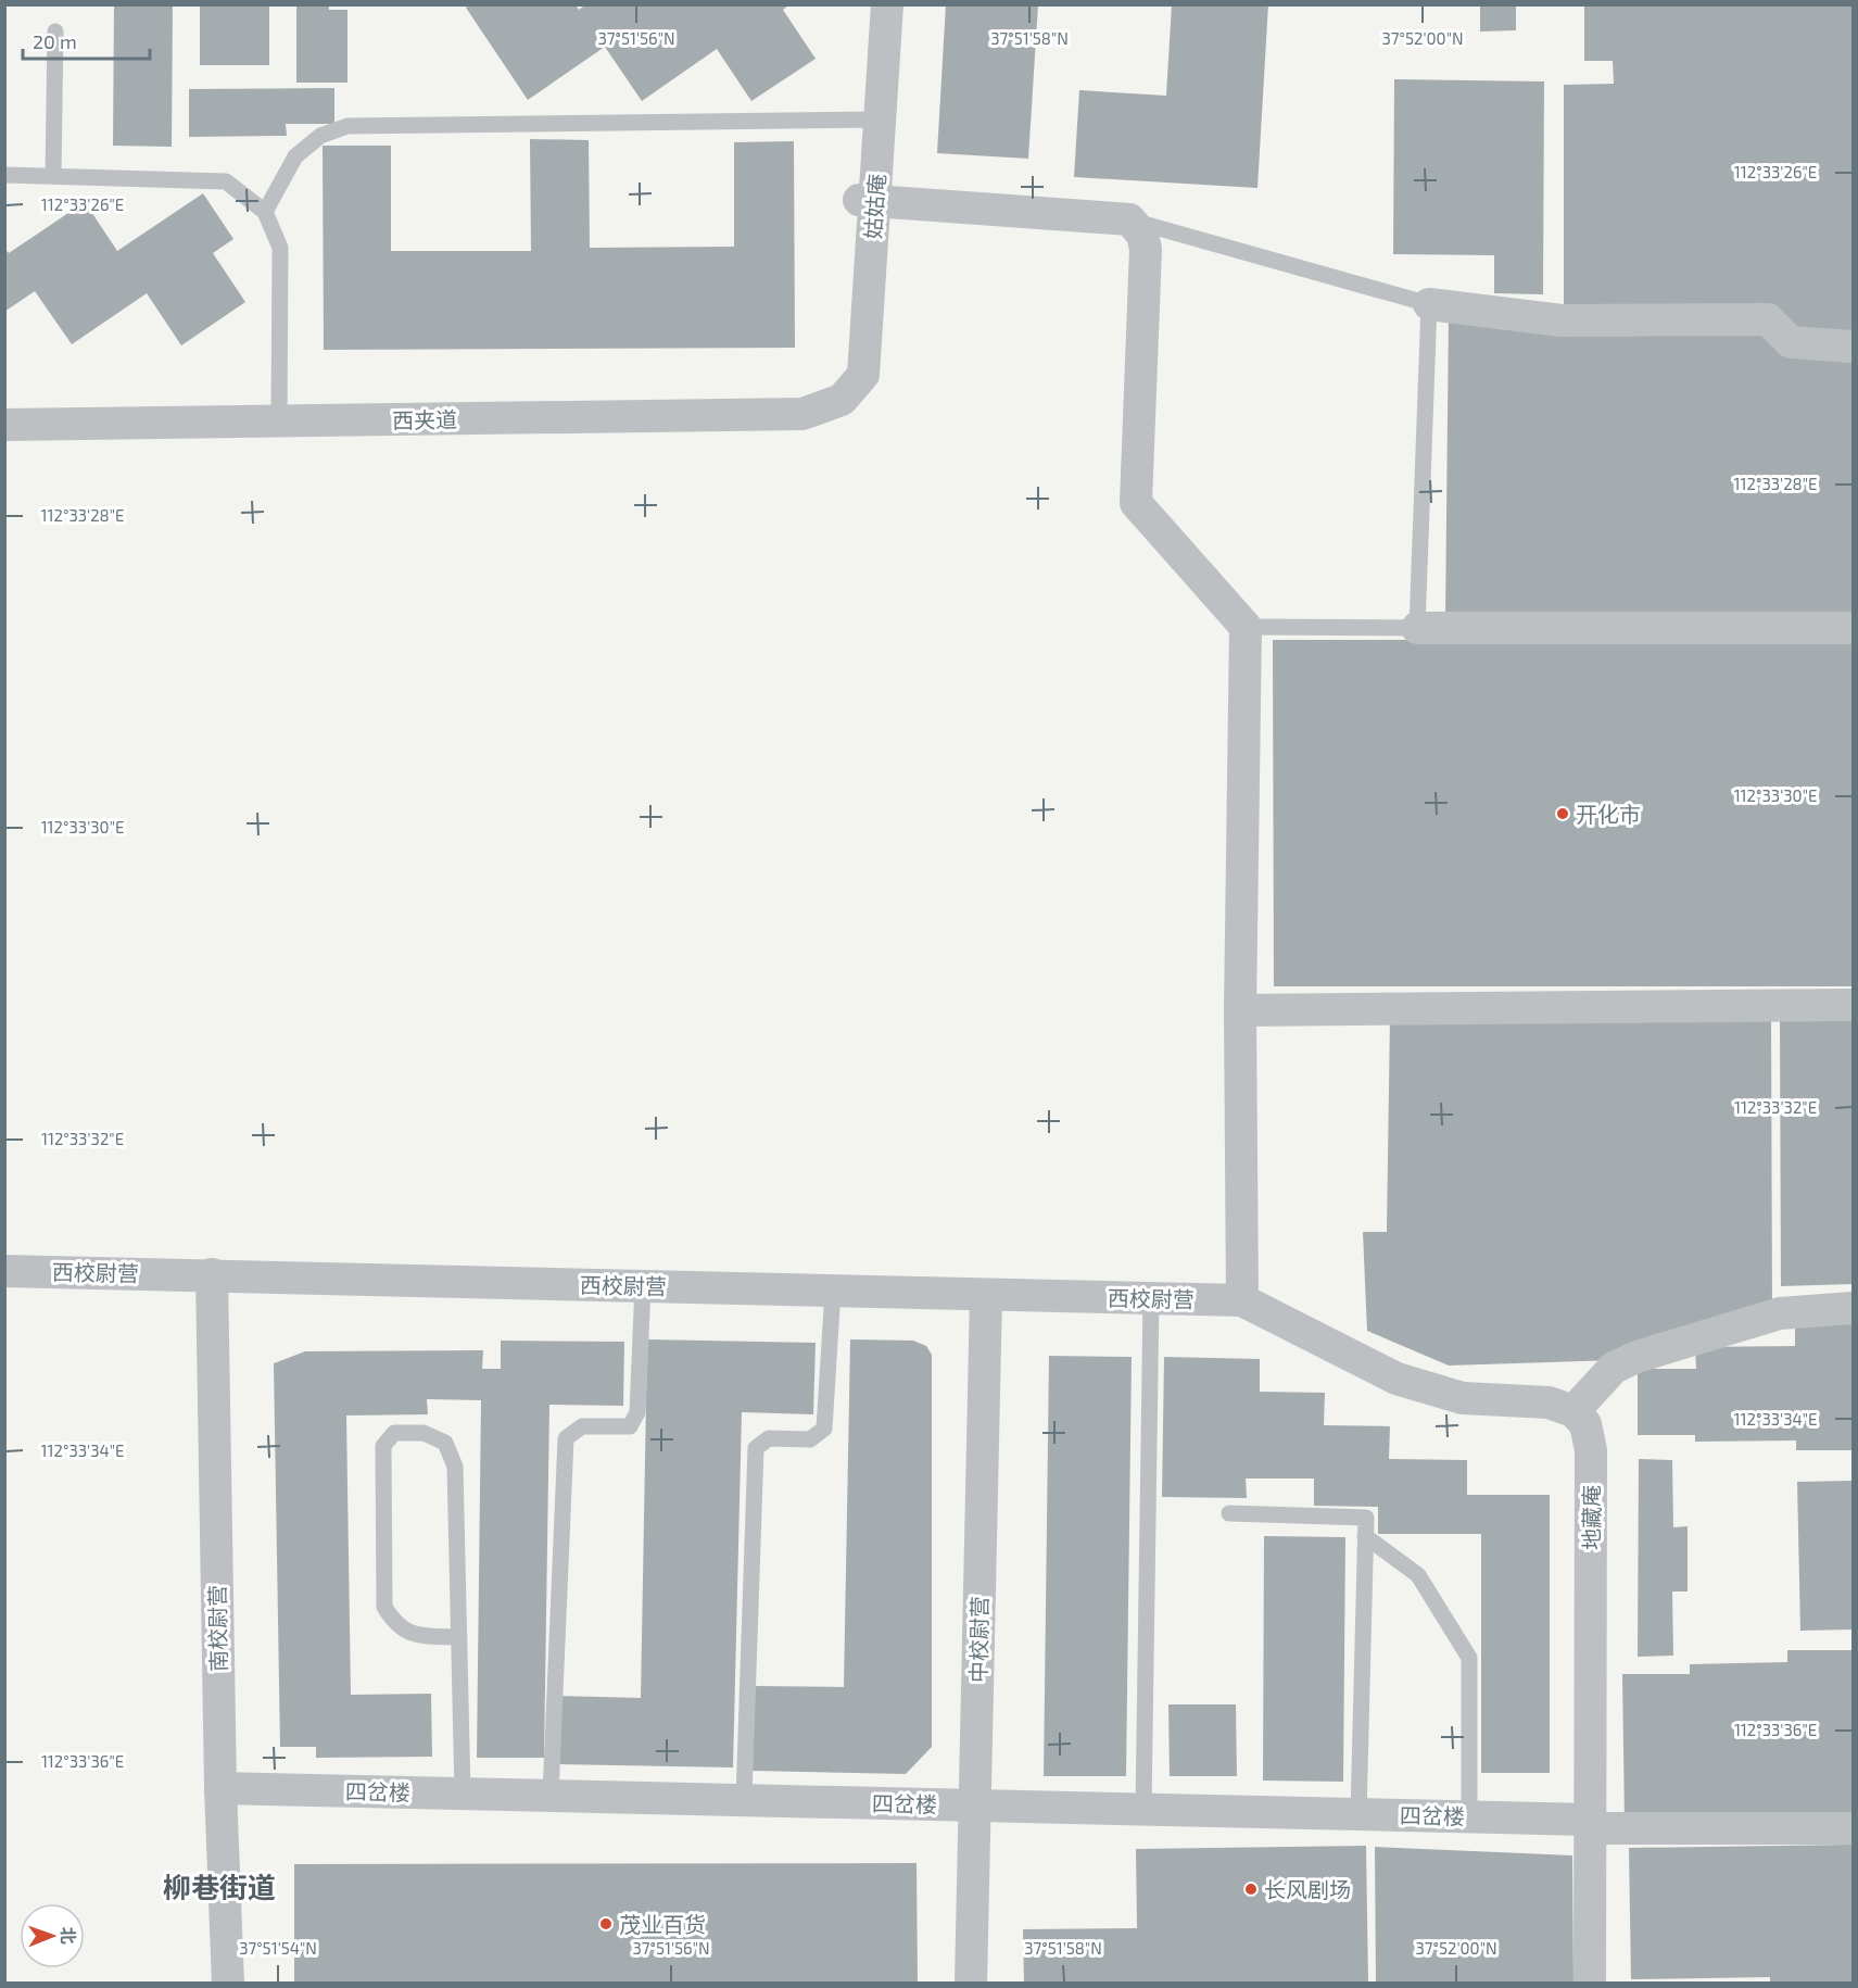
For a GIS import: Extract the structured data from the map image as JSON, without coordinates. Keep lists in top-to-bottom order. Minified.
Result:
{"streets":{"street":["姑姑庵","西夹道","西校尉营","地藏庵","南校尉营","中校尉营","四岔楼"]},"crossings":[["姑姑庵","西夹道"],["西校尉营","南校尉营"],["西校尉营","中校尉营"],["地藏庵","四岔楼"],["南校尉营","四岔楼"],["中校尉营","四岔楼"]],"districts":["柳巷街道"],"places":["开化市","长风剧场","茂业百货"],"scale_bar":"20 m","north":"right","coordinates":["37°51'56\"N","37°51'58\"N","37°52'00\"N","112°33'26\"E","112°33'28\"E","112°33'30\"E","112°33'32\"E","112°33'34\"E","112°33'36\"E","37°51'54\"N"]}
